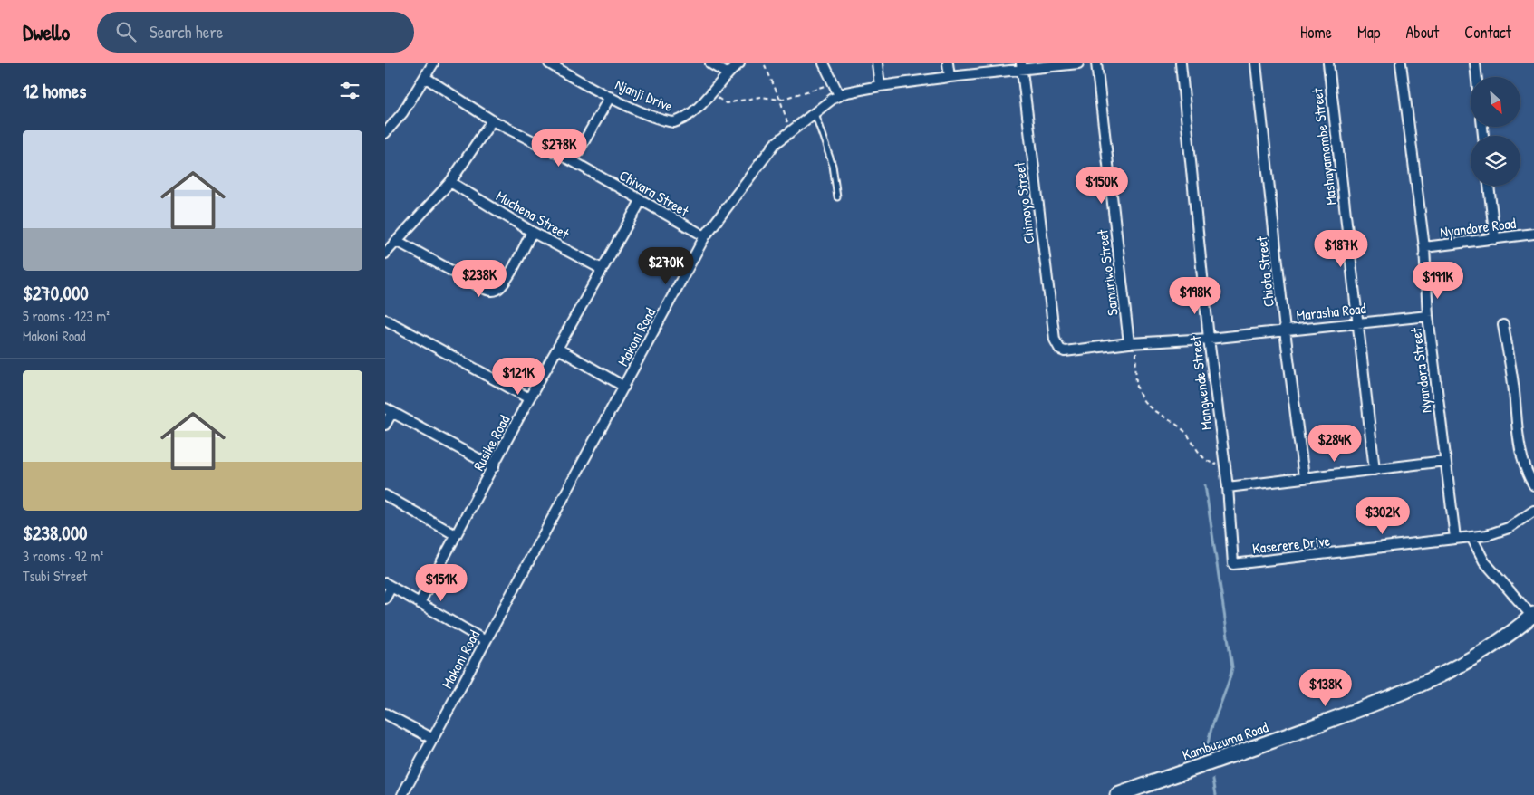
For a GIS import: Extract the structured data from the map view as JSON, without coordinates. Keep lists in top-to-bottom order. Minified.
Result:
{"streets":{"main road":["Kambuzuma Road"],"street":["Njanji Drive","Mashayamombe Street","Chivara Street","Chimoyo Street","Muchena Street","Nyandore Road","Chiota Street","Samuriwo Street","Marasha Road","Makoni Road","Nyandora Street","Mangwende Street","Rusike Road","Kaserere Drive"]},"crossings":[["Mashayamombe Street","Marasha Road"],["Chivara Street","Makoni Road"],["Chivara Street","Rusike Road"],["Chimoyo Street","Marasha Road"],["Chimoyo Street","Makoni Road"],["Muchena Street","Rusike Road"],["Nyandore Road","Nyandora Street"],["Chiota Street","Marasha Road"],["Samuriwo Street","Marasha Road"],["Marasha Road","Nyandora Street"],["Marasha Road","Mangwende Street"],["Nyandora Street","Kaserere Drive"],["Mangwende Street","Kaserere Drive"]],"north":"bottom right","page":{"header":"Dwello","search":"Search here","nav":["Home","Map","About","Contact"],"heading":"12 homes","list":[{"name":"$270,000","note":"5 rooms · 123 m² · Makoni Road"},{"name":"$238,000","note":"3 rooms · 92 m² · Tsubi Street"}],"price":["$278K","$150K","$187K","$270K","$238K","$191K","$198K","$121K","$284K","$302K","$151K","$138K"]}}
